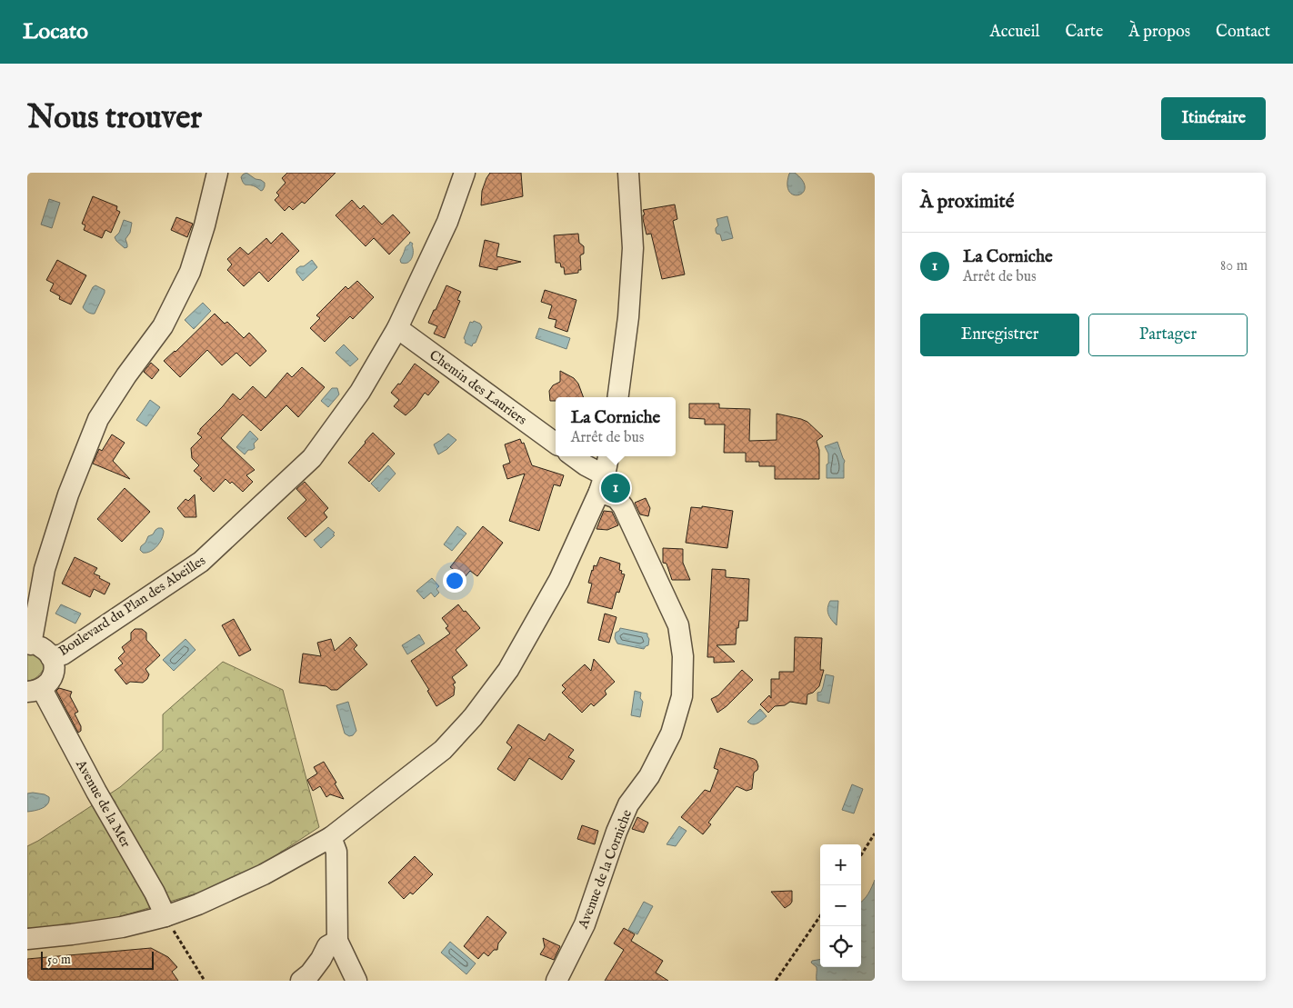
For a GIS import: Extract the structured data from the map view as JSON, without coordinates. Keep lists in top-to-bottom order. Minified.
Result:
{"streets":{"street":["Chemin des Lauriers","Boulevard du Plan des Abeilles","Avenue de la Mer","Avenue de la Corniche"]},"crossings":[["Chemin des Lauriers","Boulevard du Plan des Abeilles"]],"scale_bar":"50 m","page":{"header":"Locato","nav":["Accueil","Carte","À propos","Contact"],"buttons":["Itinéraire",["Enregistrer","Partager"]],"title":"Nous trouver","heading":"À proximité","list":[{"mark":"1","name":"La Corniche","note":"Arrêt de bus","value":"80 m"}],"popup":["La Corniche","Arrêt de bus"],"pins":"1","map_buttons":["+","−"],"scale":"50 m"}}
